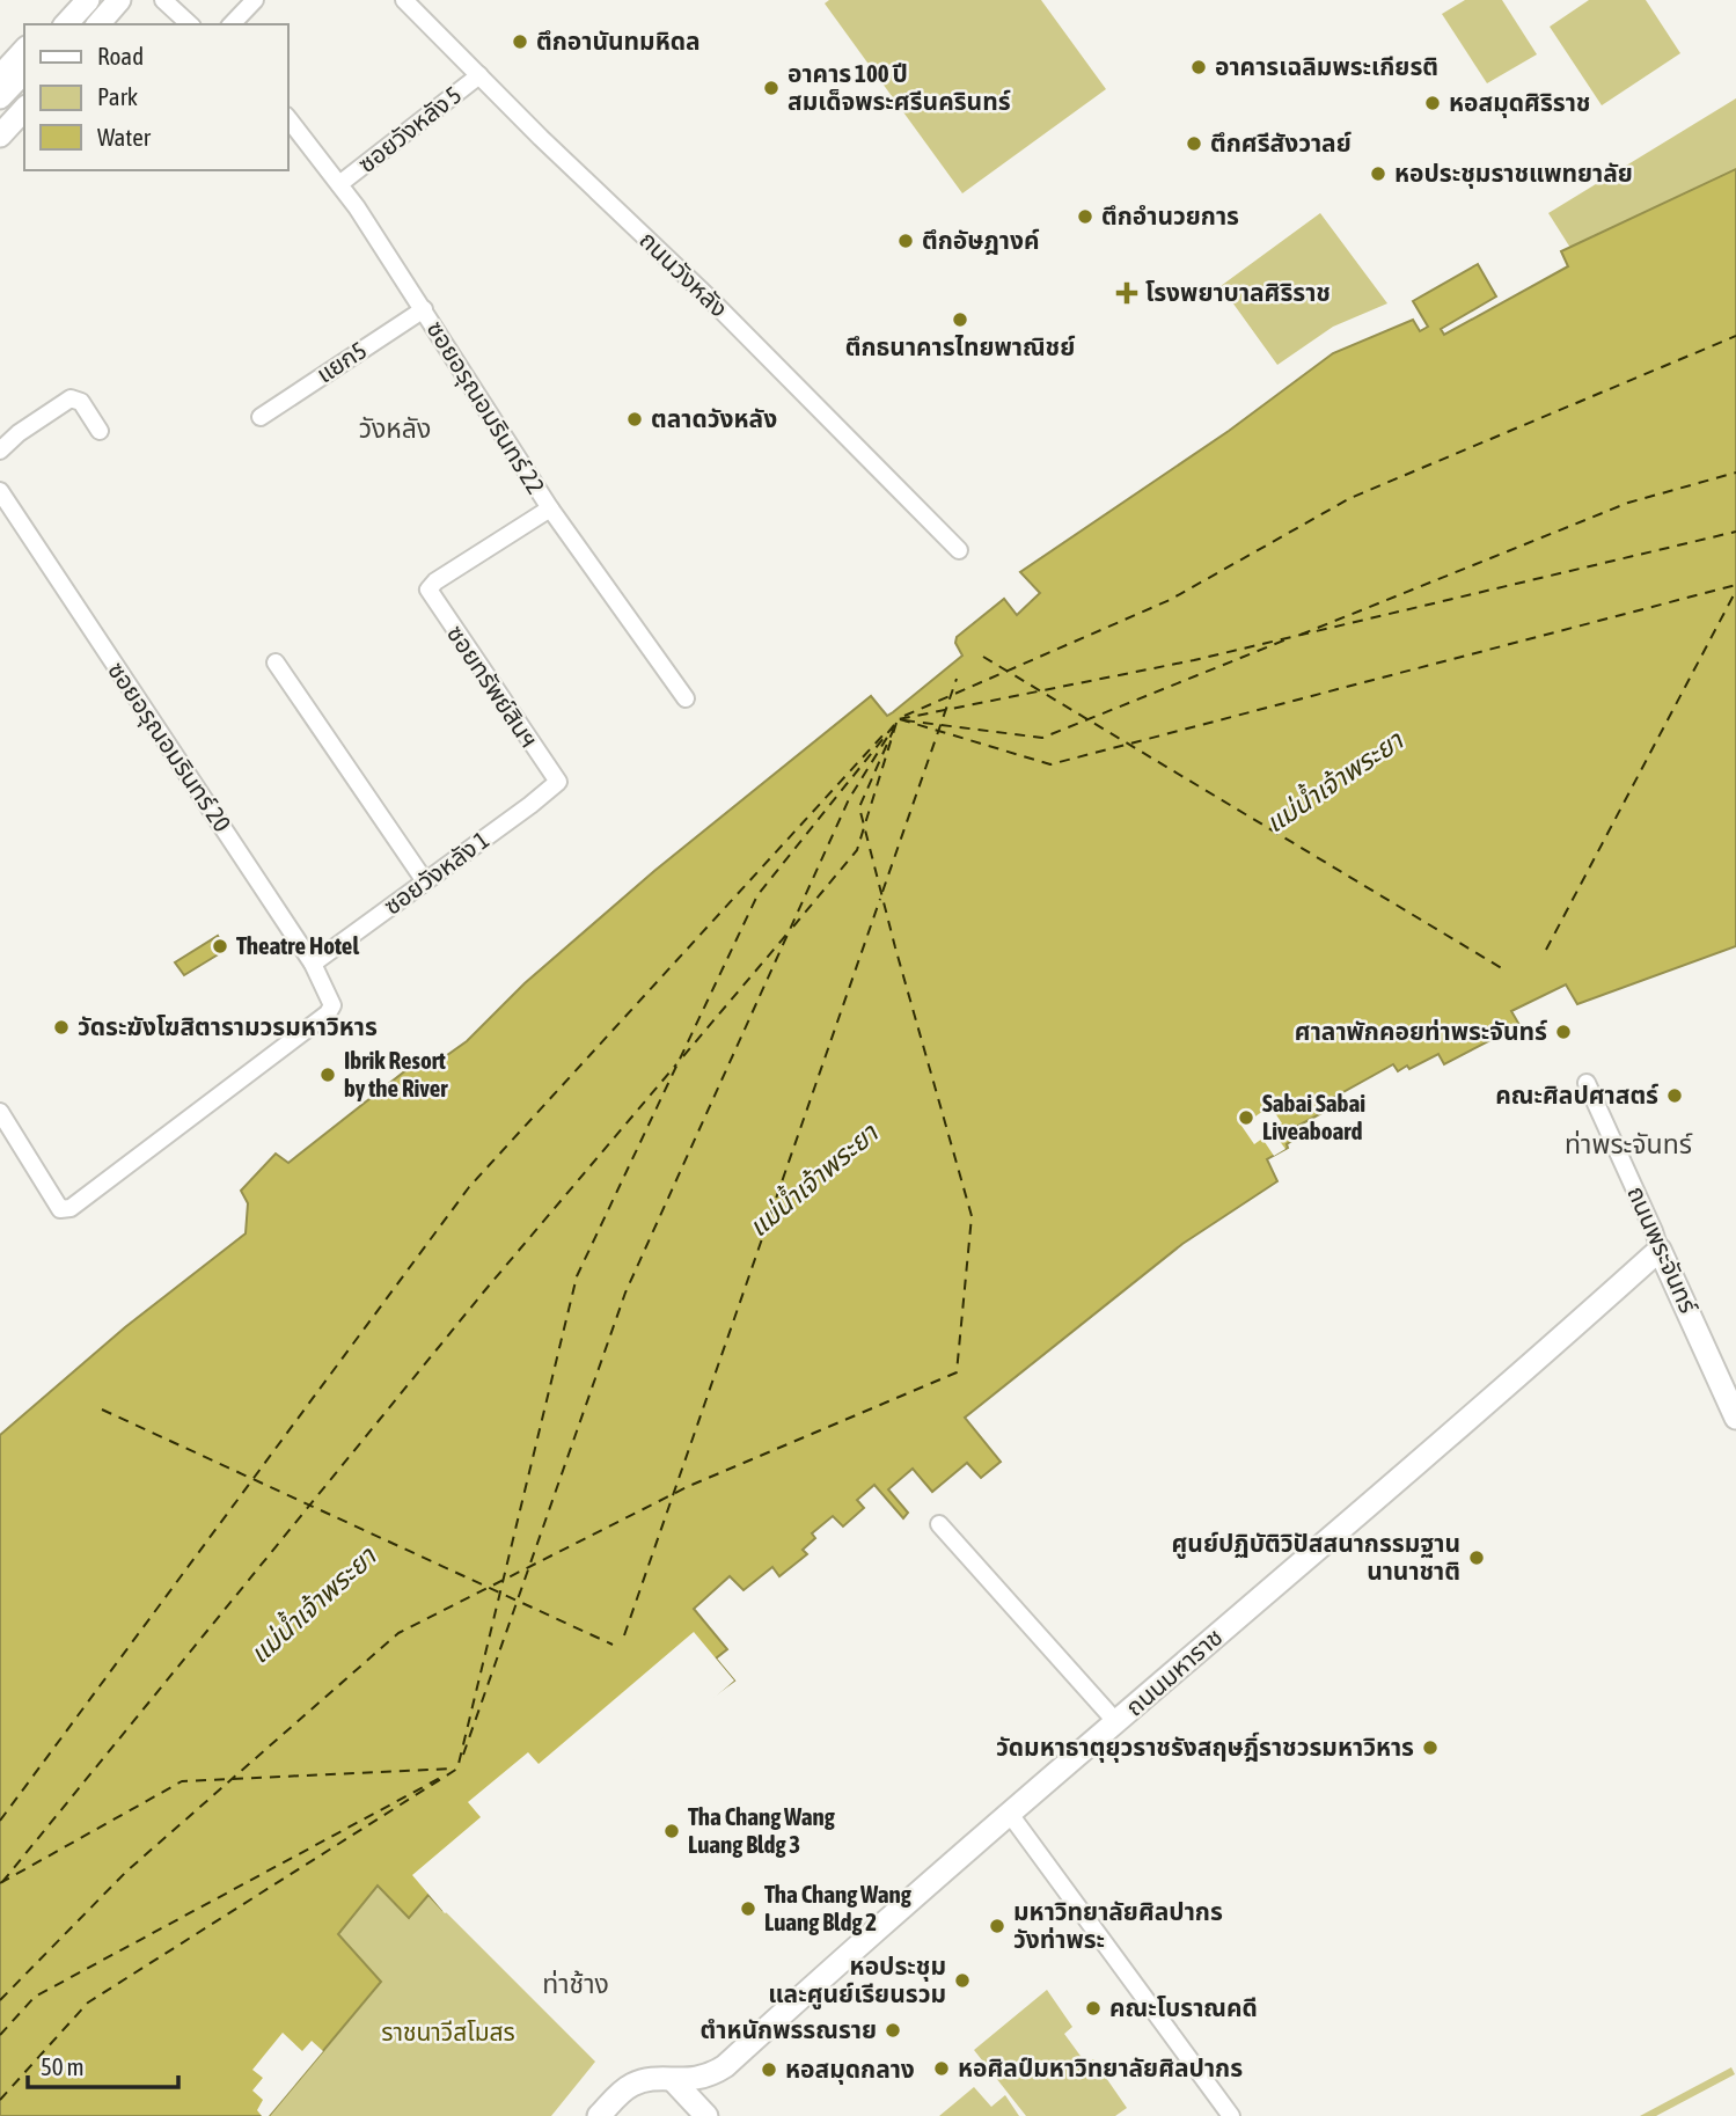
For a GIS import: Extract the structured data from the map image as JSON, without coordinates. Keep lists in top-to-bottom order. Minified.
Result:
{"streets":{"street":["ซอยวังหลัง 5","ถนนวังหลัง","แยก5","ซอยอรุณอมรินทร์ 22","ซอยทรัพย์สินฯ","ซอยอรุณอมรินทร์ 20","ซอยวังหลัง 1","ถนนพระจันทร์","ถนนมหาราช"]},"crossings":[["ซอยวังหลัง 5","ถนนวังหลัง"],["ซอยวังหลัง 5","ซอยอรุณอมรินทร์ 22"],["แยก5","ซอยอรุณอมรินทร์ 22"],["ซอยอรุณอมรินทร์ 22","ซอยทรัพย์สินฯ"],["ซอยทรัพย์สินฯ","ซอยวังหลัง 1"],["ซอยอรุณอมรินทร์ 20","ซอยวังหลัง 1"],["ถนนพระจันทร์","ถนนมหาราช"]],"districts":["วังหลัง","ท่าพระจันทร์","ท่าช้าง"],"water":["แม่น้ำเจ้าพระยา"],"parks":["ราชนาวีสโมสร"],"places":{"other":["ตึกอานันทมหิดล","อาคารเฉลิมพระเกียรติ","อาคาร 100 ปี สมเด็จพระศรีนครินทร์","หอสมุดศิริราช","ตึกศรีสังวาลย์","หอประชุมราชแพทยาลัย","ตึกอำนวยการ","ตึกอัษฎางค์","ตึกธนาคารไทยพาณิชย์","ตลาดวังหลัง","Theatre Hotel","วัดระฆังโฆสิตารามวรมหาวิหาร","ศาลาพักคอยท่าพระจันทร์","Ibrik Resort by the River","คณะศิลปศาสตร์","Sabai Sabai Liveaboard","ศูนย์ปฏิบัติวิปัสสนากรรมฐาน นานาชาติ","วัดมหาธาตุยุวราชรังสฤษฎิ์ราชวรมหาวิหาร","Tha Chang Wang Luang Bldg 3","Tha Chang Wang Luang Bldg 2","มหาวิทยาลัยศิลปากร วังท่าพระ","หอประชุม และศูนย์เรียนรวม","คณะโบราณคดี","ตำหนักพรรณราย","หอศิลป์มหาวิทยาลัยศิลปากร","หอสมุดกลาง"],"health":["โรงพยาบาลศิริราช"]},"legend":["Road","Park","Water"],"scale_bar":"50 m"}
